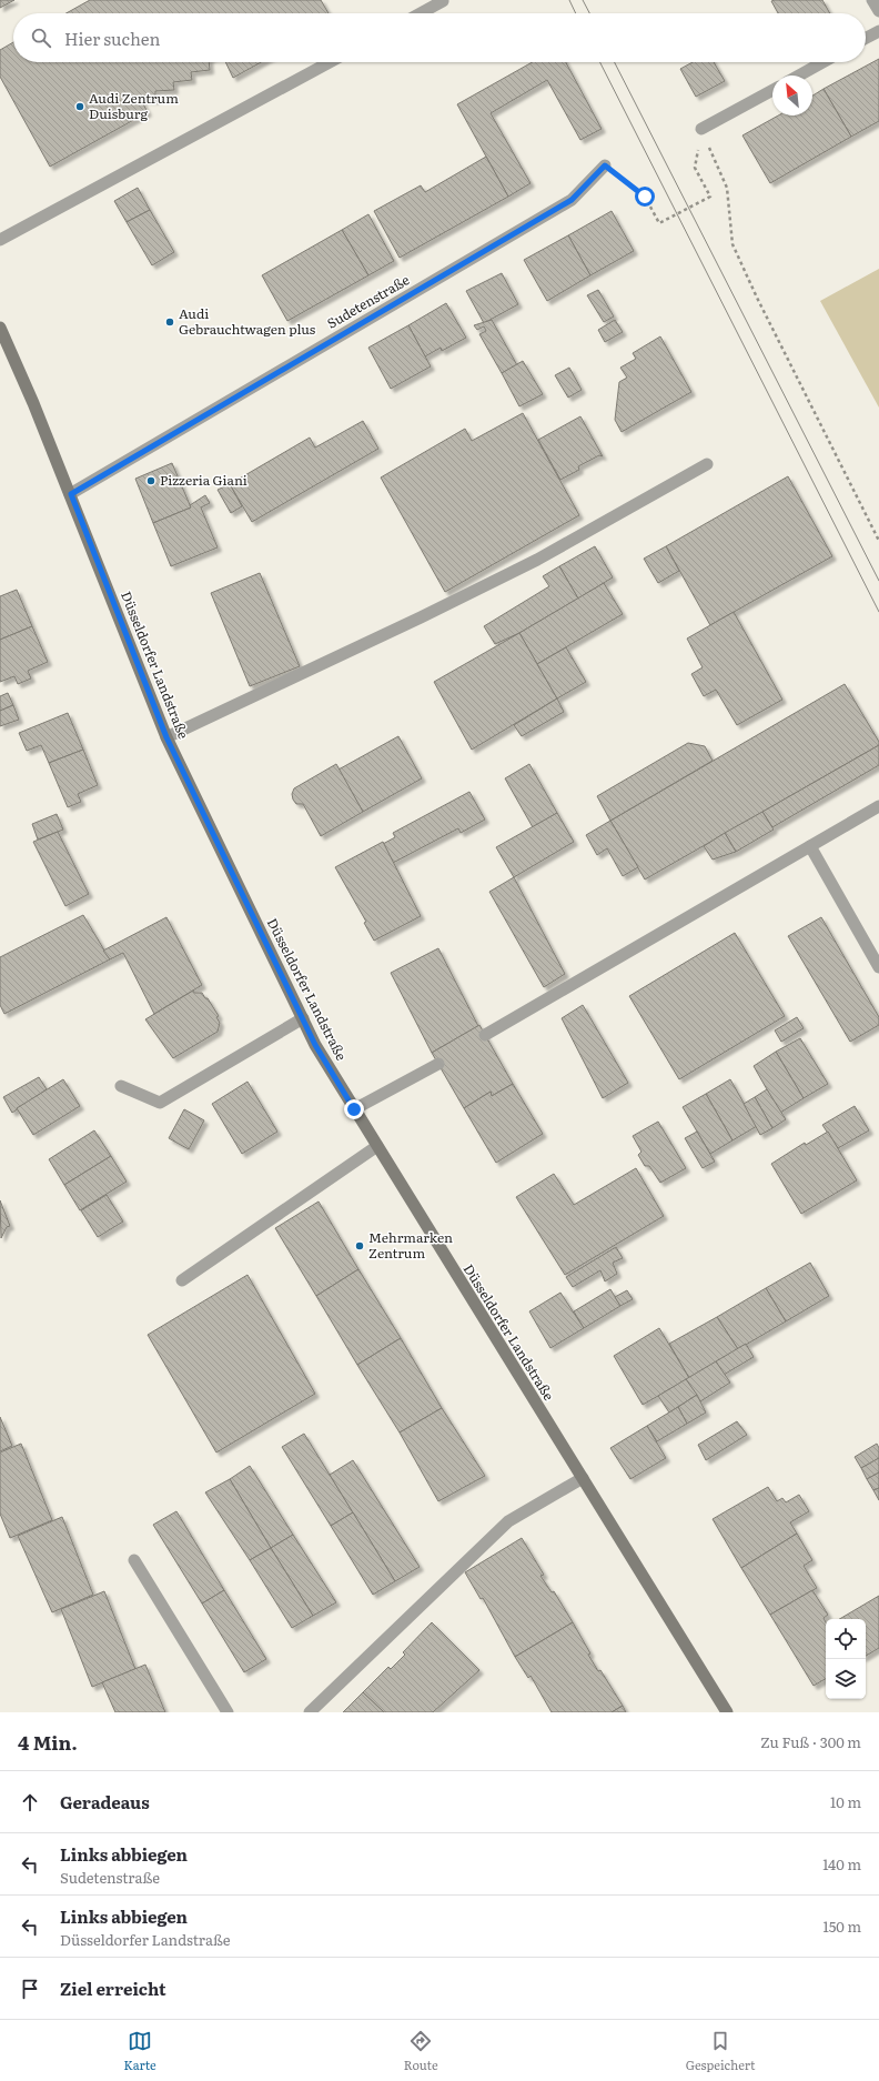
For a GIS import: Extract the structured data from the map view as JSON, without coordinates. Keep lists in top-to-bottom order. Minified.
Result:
{"streets":{"main road":["Düsseldorfer Landstraße"],"street":["Sudetenstraße"]},"crossings":[["Sudetenstraße","Düsseldorfer Landstraße"]],"places":["Audi Zentrum Duisburg","Audi Gebrauchtwagen plus","Pizzeria Giani","Mehrmarken Zentrum"],"north":"top left","page":{"search":"Hier suchen","heading":["4 Min.","Zu Fuß · 300 m"],"list":[["Geradeaus","10 m"],["Links abbiegen","Sudetenstraße","140 m"],["Links abbiegen","Düsseldorfer Landstraße","150 m"],"Ziel erreicht"],"nav":["Karte","Route","Gespeichert"]}}
